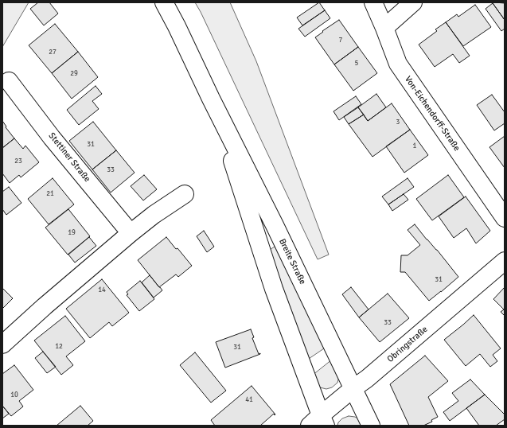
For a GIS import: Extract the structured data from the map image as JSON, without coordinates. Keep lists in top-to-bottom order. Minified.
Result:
{"streets":{"street":["Von-Eichendorff-Straße","Stettiner Straße","Breite Straße","Obringstraße"]},"crossings":[["Breite Straße","Obringstraße"]],"house_numbers":["7","27","5","29","3","31","1","23","33","21","19","31","14","33","12","31","10","41"]}
